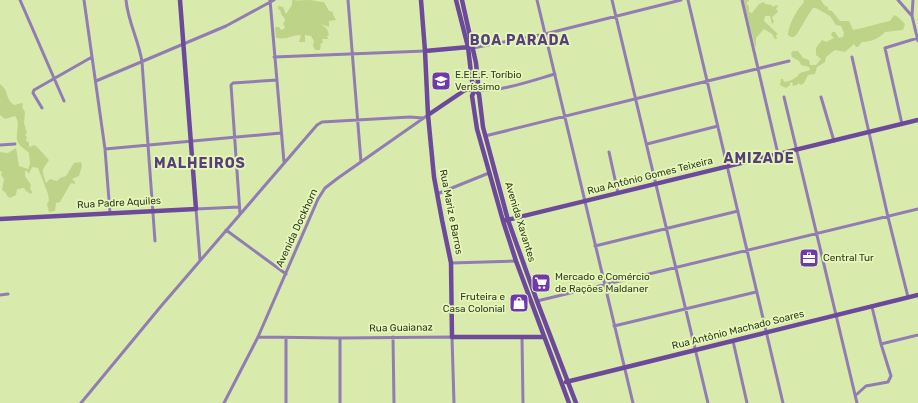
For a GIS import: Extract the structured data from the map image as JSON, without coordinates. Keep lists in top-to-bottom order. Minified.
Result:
{"streets":{"street":["Rua Antônio Gomes Teixeira","Rua Padre Aquiles","Rua Mariz e Barros","Avenida Xavantes","Avenida Dockhorn","Rua Guaianaz","Rua Antônio Machado Soares"]},"crossings":[["Rua Antônio Gomes Teixeira","Avenida Xavantes"],["Rua Mariz e Barros","Avenida Dockhorn"],["Rua Mariz e Barros","Rua Guaianaz"],["Avenida Xavantes","Avenida Dockhorn"],["Avenida Xavantes","Rua Guaianaz"],["Avenida Xavantes","Rua Antônio Machado Soares"],["Avenida Dockhorn","Rua Guaianaz"]],"districts":["BOA PARADA","AMIZADE","MALHEIROS"],"places":{"school or university":["E.E.E.F. Toríbio Veríssimo"],"office":["Central Tur"],"supermarket":["Mercado e Comércio de Rações Maldaner"],"shop":["Fruteira e Casa Colonial"]}}
